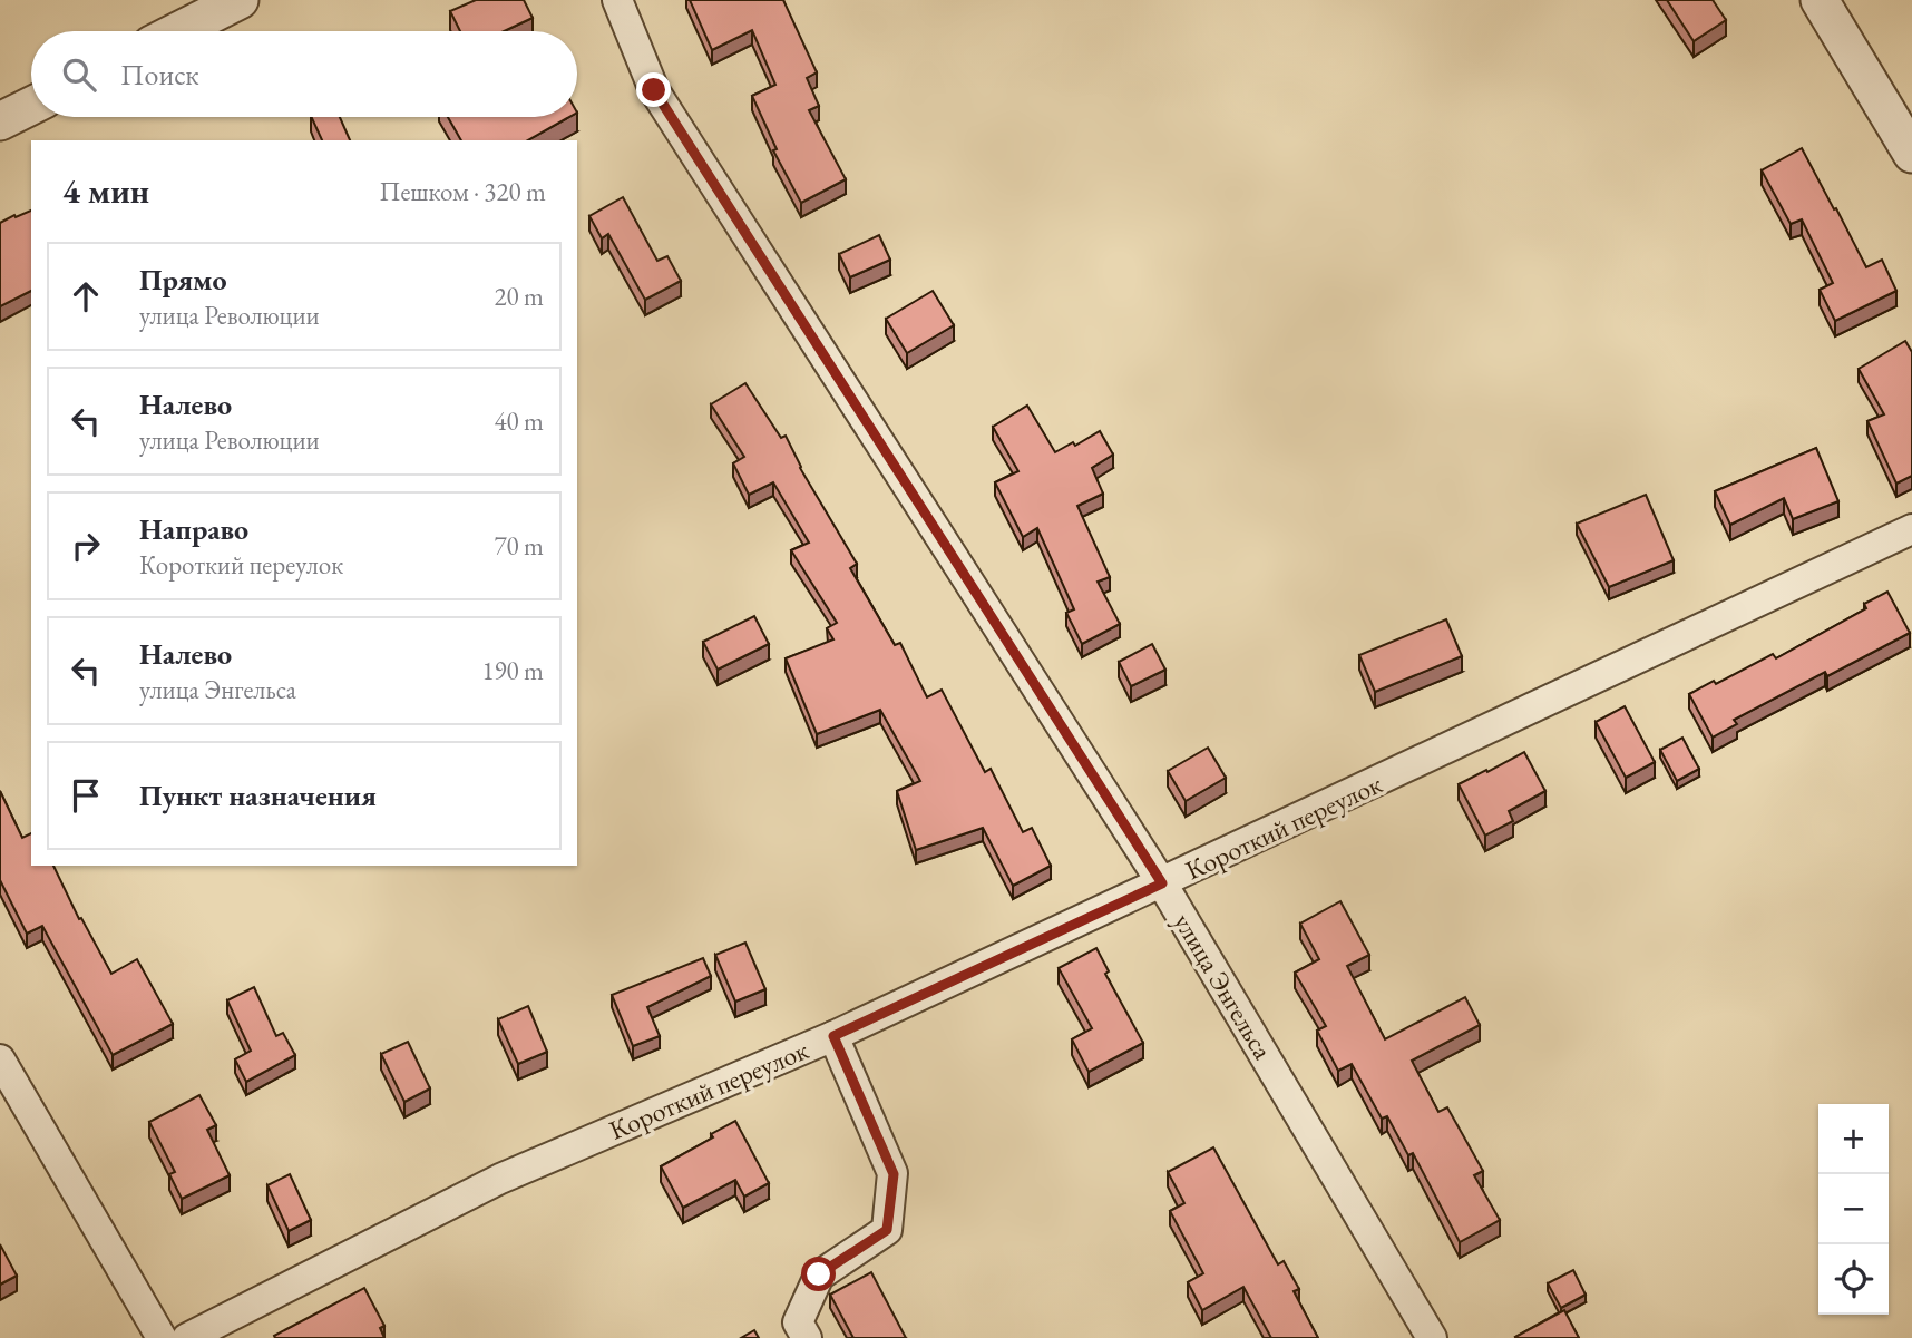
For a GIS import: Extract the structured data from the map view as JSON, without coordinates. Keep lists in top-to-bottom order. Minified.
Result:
{"streets":{"street":["Короткий переулок","улица Энгельса"]},"crossings":[["Короткий переулок","улица Энгельса"]],"page":{"search":"Поиск","heading":["4 мин","Пешком · 320 m"],"list":[["Прямо","улица Революции","20 m"],["Налево","улица Революции","40 m"],["Направо","Короткий переулок","70 m"],["Налево","улица Энгельса","190 m"],"Пункт назначения"],"map_buttons":["+","−"]}}
